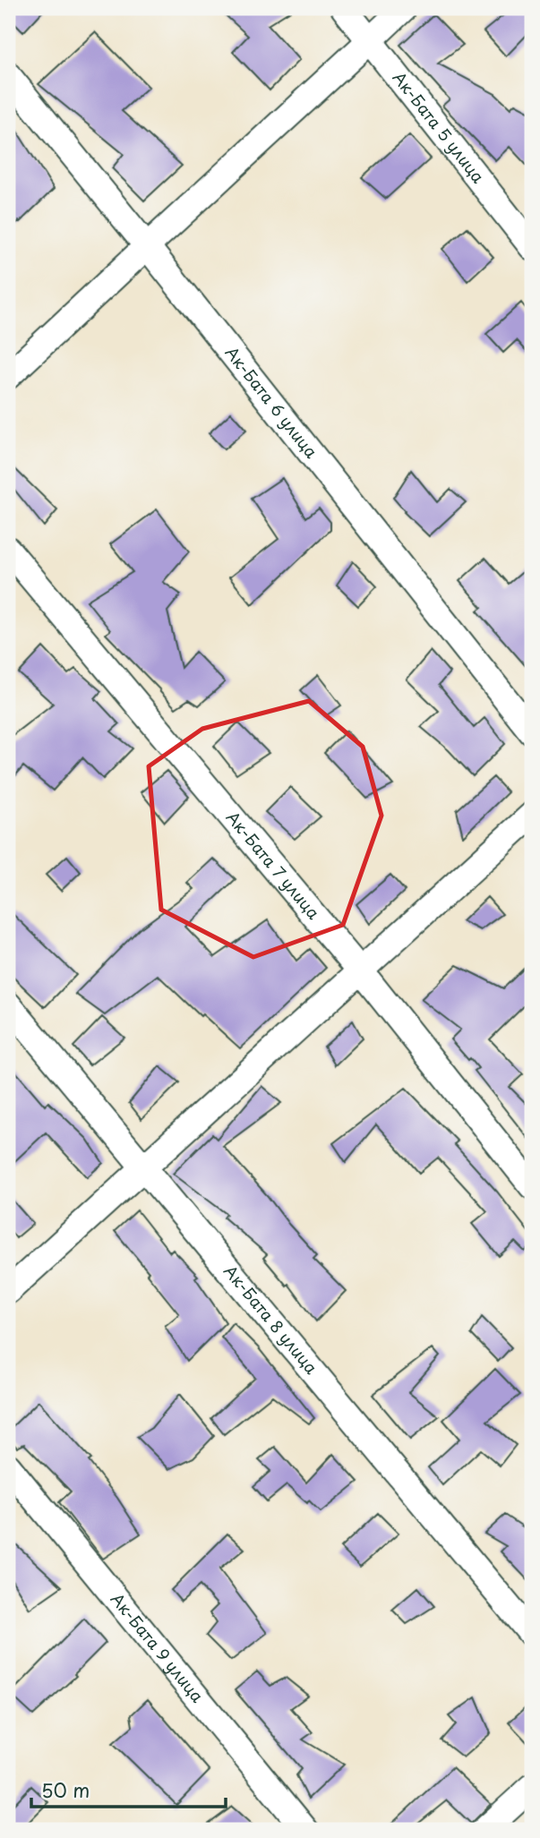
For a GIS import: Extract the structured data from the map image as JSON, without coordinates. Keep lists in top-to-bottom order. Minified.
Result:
{"streets":{"street":["Ак-Бата 5 улица","Ак-Бата 6 улица","Ак-Бата 7 улица","Ак-Бата 8 улица","Ак-Бата 9 улица"]},"scale_bar":"50 m"}
